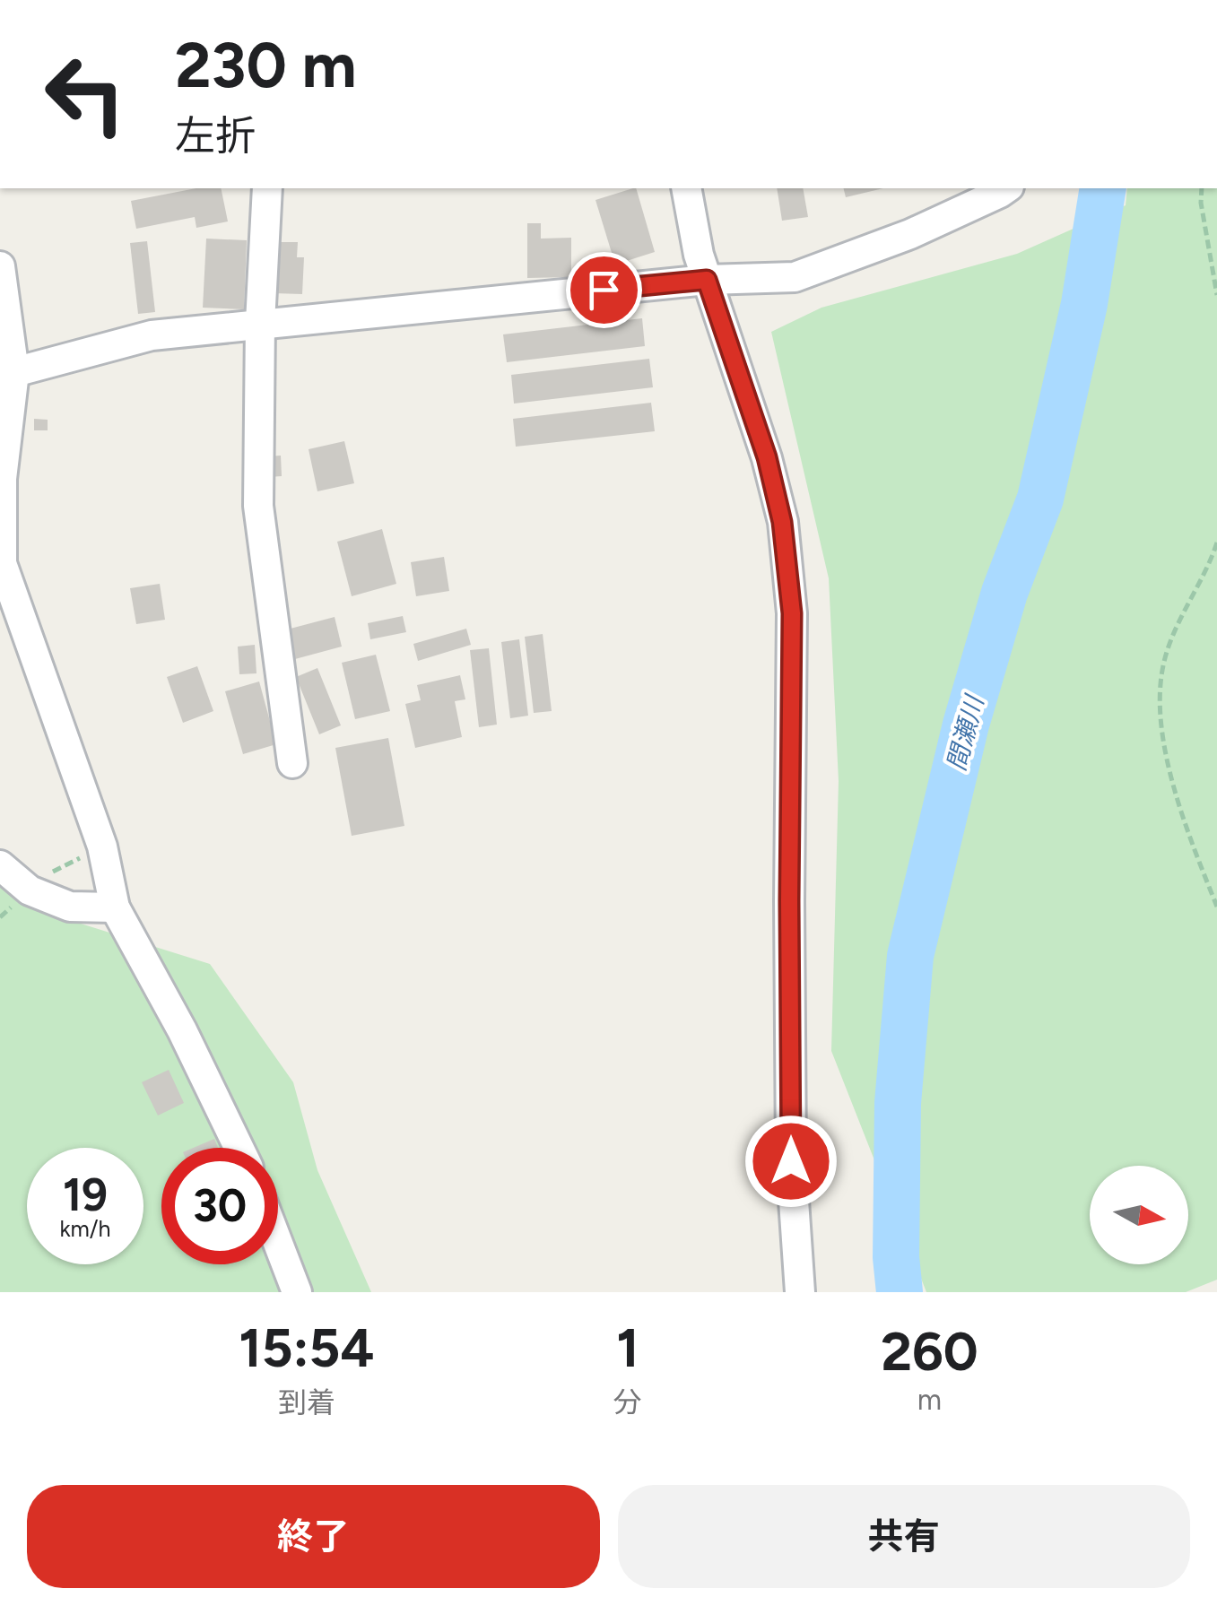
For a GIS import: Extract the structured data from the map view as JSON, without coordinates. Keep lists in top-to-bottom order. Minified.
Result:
{"water":["間瀬川"],"north":"right","page":{"turn":["230 m","左折"],"speed":"19 km/h","limit":"30","eta":["15:54","到着","1","分","260","m"],"buttons":["終了","共有"]}}
